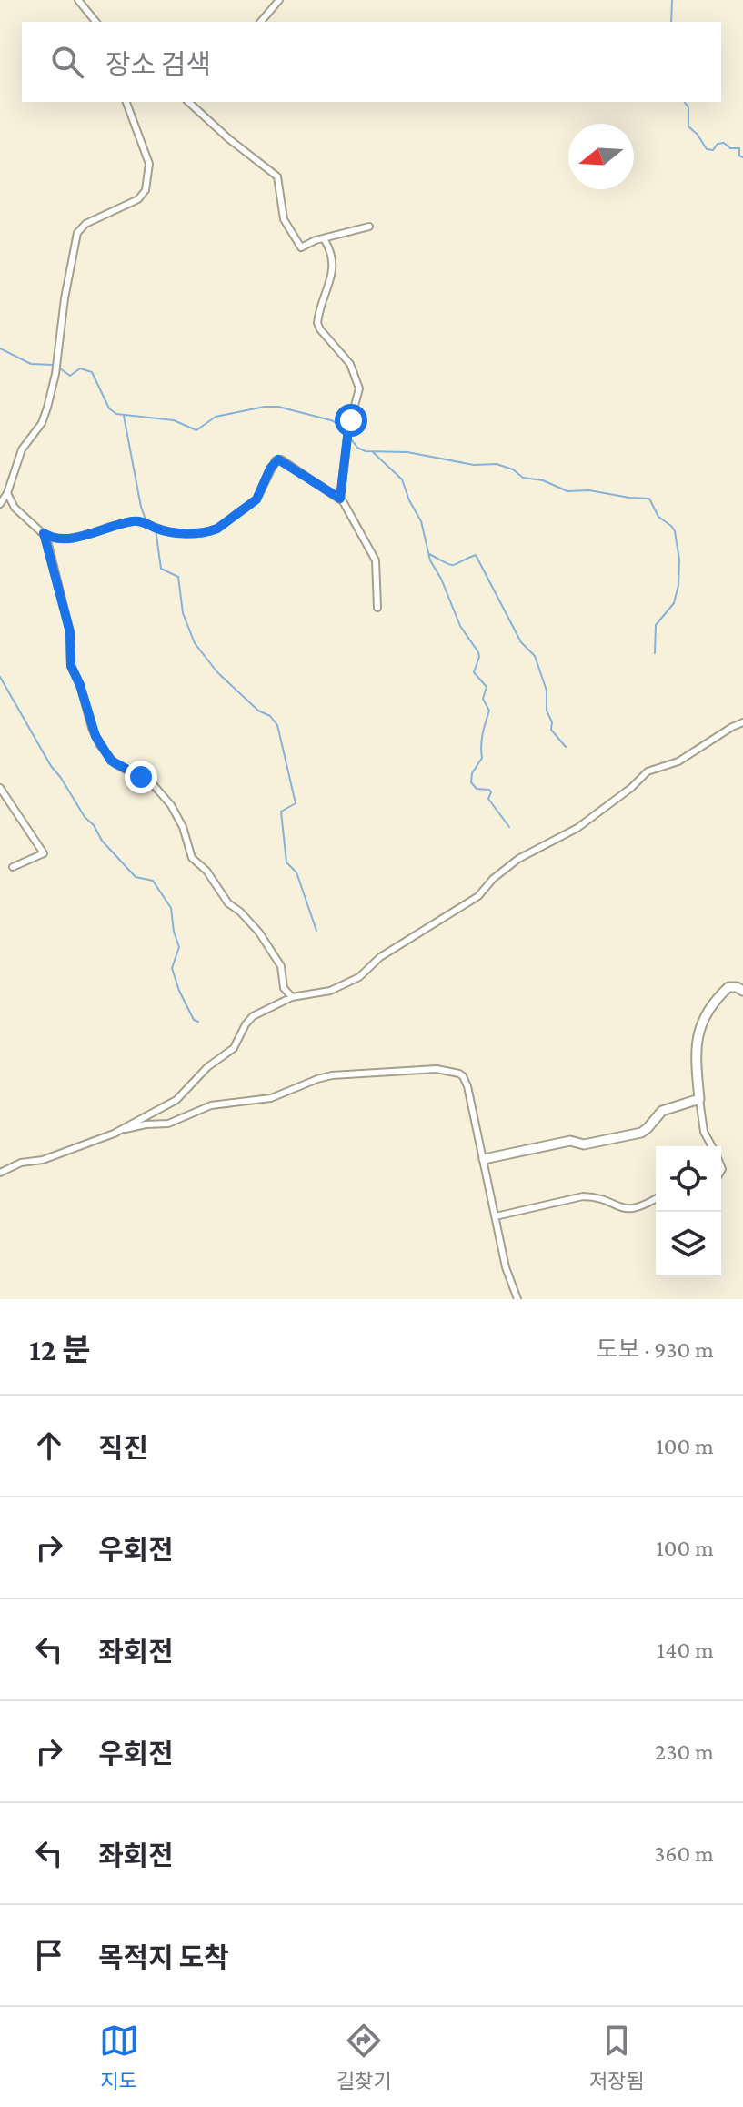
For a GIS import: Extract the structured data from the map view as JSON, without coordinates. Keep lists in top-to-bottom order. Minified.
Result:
{"north":"left","page":{"search":"장소 검색","heading":["12 분","도보 · 930 m"],"list":[["직진","100 m"],["우회전","100 m"],["좌회전","140 m"],["우회전","230 m"],["좌회전","360 m"],"목적지 도착"],"nav":["지도","길찾기","저장됨"]}}
